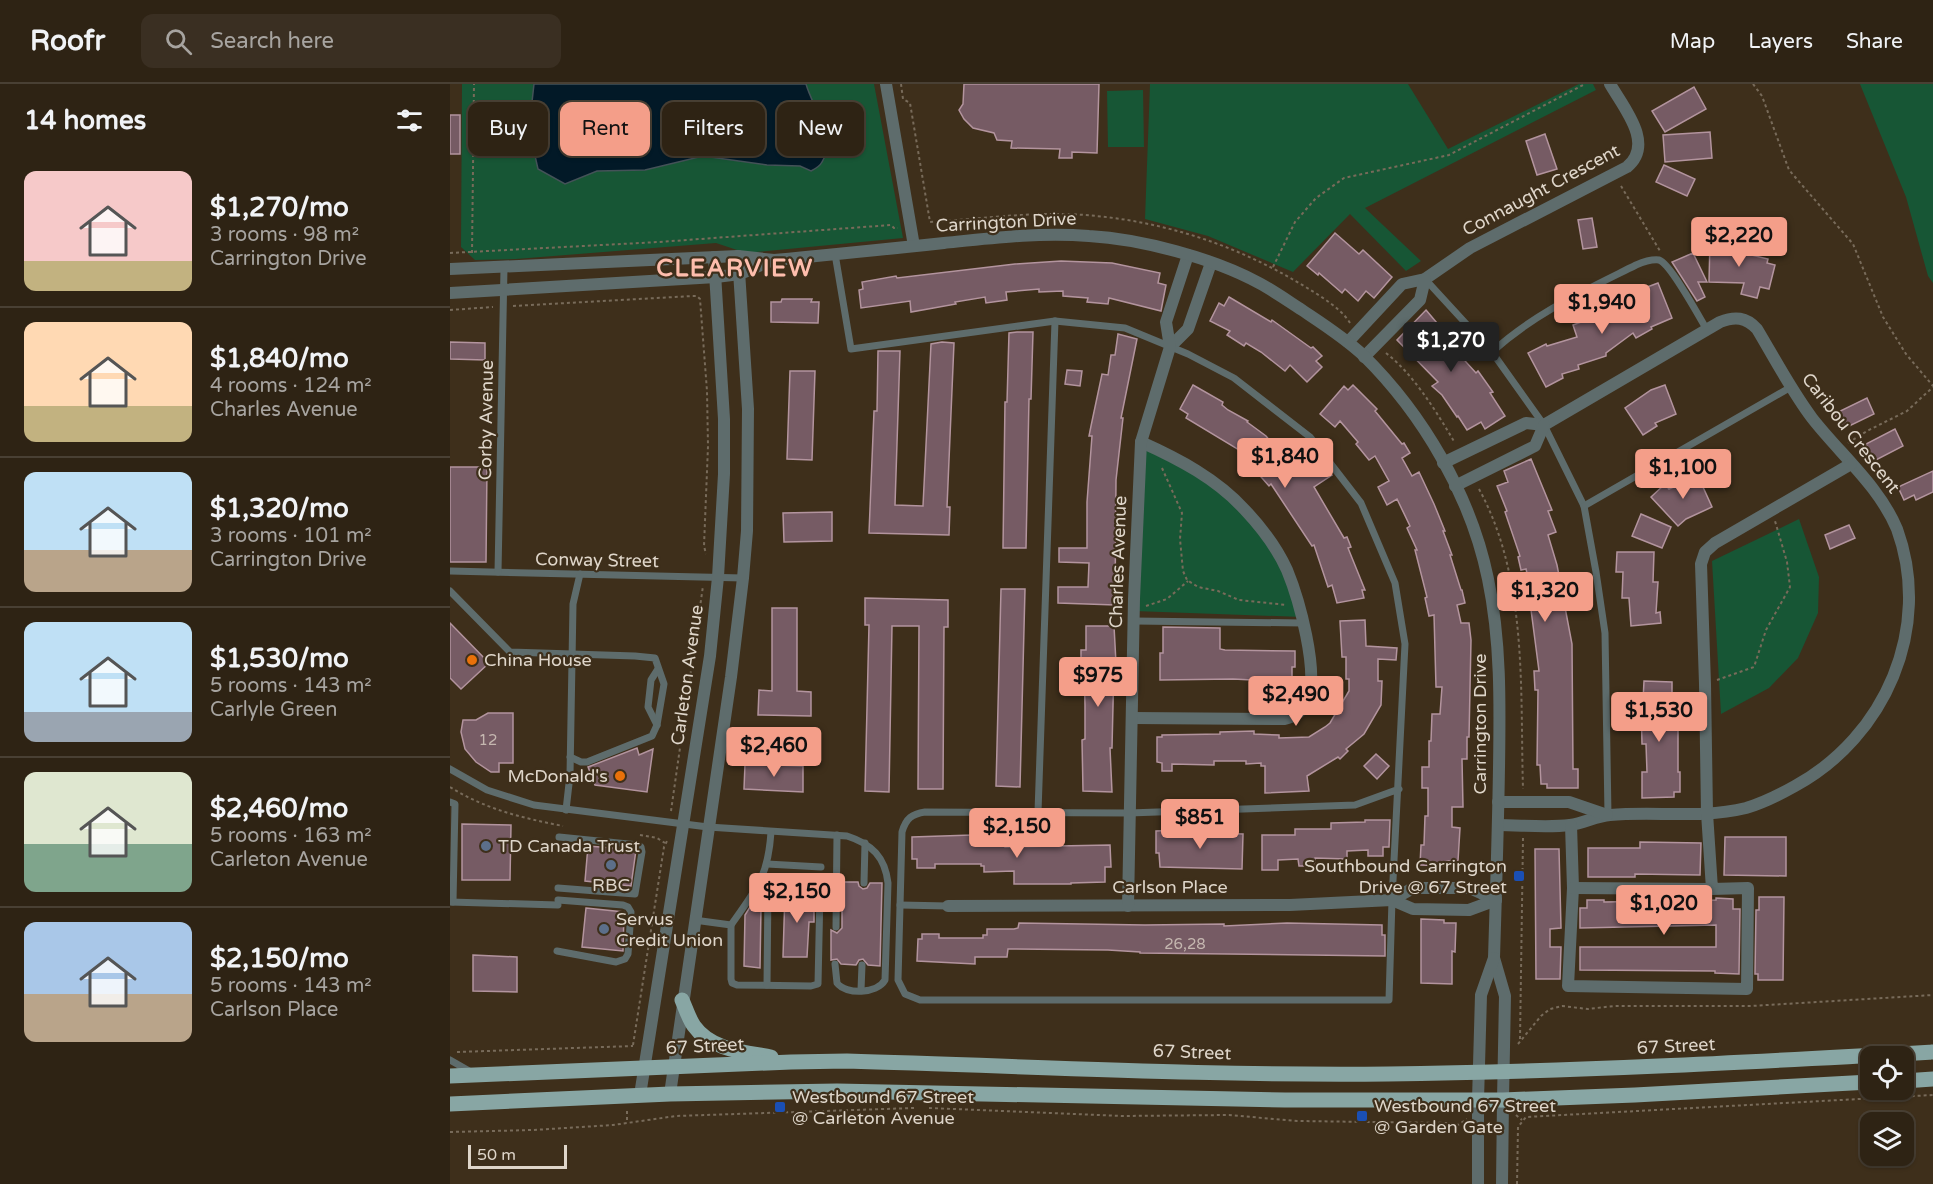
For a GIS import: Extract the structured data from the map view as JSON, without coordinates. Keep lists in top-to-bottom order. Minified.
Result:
{"streets":{"main road":["67 Street"],"street":["Connaught Crescent","Carrington Drive","Caribou Crescent","Charles Avenue","Carleton Avenue","Carlson Place"],"lane":["Corby Avenue","Conway Street"]},"crossings":[["Connaught Crescent","Carrington Drive"],["Carrington Drive","Corby Avenue"],["Carrington Drive","Caribou Crescent"],["Carrington Drive","Charles Avenue"],["Carrington Drive","Carleton Avenue"],["Carrington Drive","Carlson Place"],["Carrington Drive","67 Street"],["Corby Avenue","Conway Street"],["Conway Street","Carleton Avenue"],["Charles Avenue","Carlson Place"],["Carleton Avenue","67 Street"]],"districts":["CLEARVIEW"],"places":{"other":["China House","McDonald's","TD Canada Trust","RBC","Servus Credit Union"],"transit":["Southbound Carrington Drive @ 67 Street","Westbound 67 Street @ Carleton Avenue","Westbound 67 Street @ Garden Gate"]},"house_numbers":["12","26,28"],"scale_bar":"50 m","page":{"header":"Roofr","search":"Search here","nav":["Map","Layers","Share"],"heading":"14 homes","chip":["Buy","Rent","Filters","New"],"list":[{"name":"$1,270/mo","note":"3 rooms · 98 m² · Carrington Drive"},{"name":"$1,840/mo","note":"4 rooms · 124 m² · Charles Avenue"},{"name":"$1,320/mo","note":"3 rooms · 101 m² · Carrington Drive"},{"name":"$1,530/mo","note":"5 rooms · 143 m² · Carlyle Green"},{"name":"$2,460/mo","note":"5 rooms · 163 m² · Carleton Avenue"},{"name":"$2,150/mo","note":"5 rooms · 143 m² · Carlson Place"}],"price":["$2,220","$1,940","$1,270","$1,840","$1,100","$1,320","$975","$2,490","$1,530","$2,460","$851","$2,150","$2,150","$1,020"],"scale":"50 m"}}
